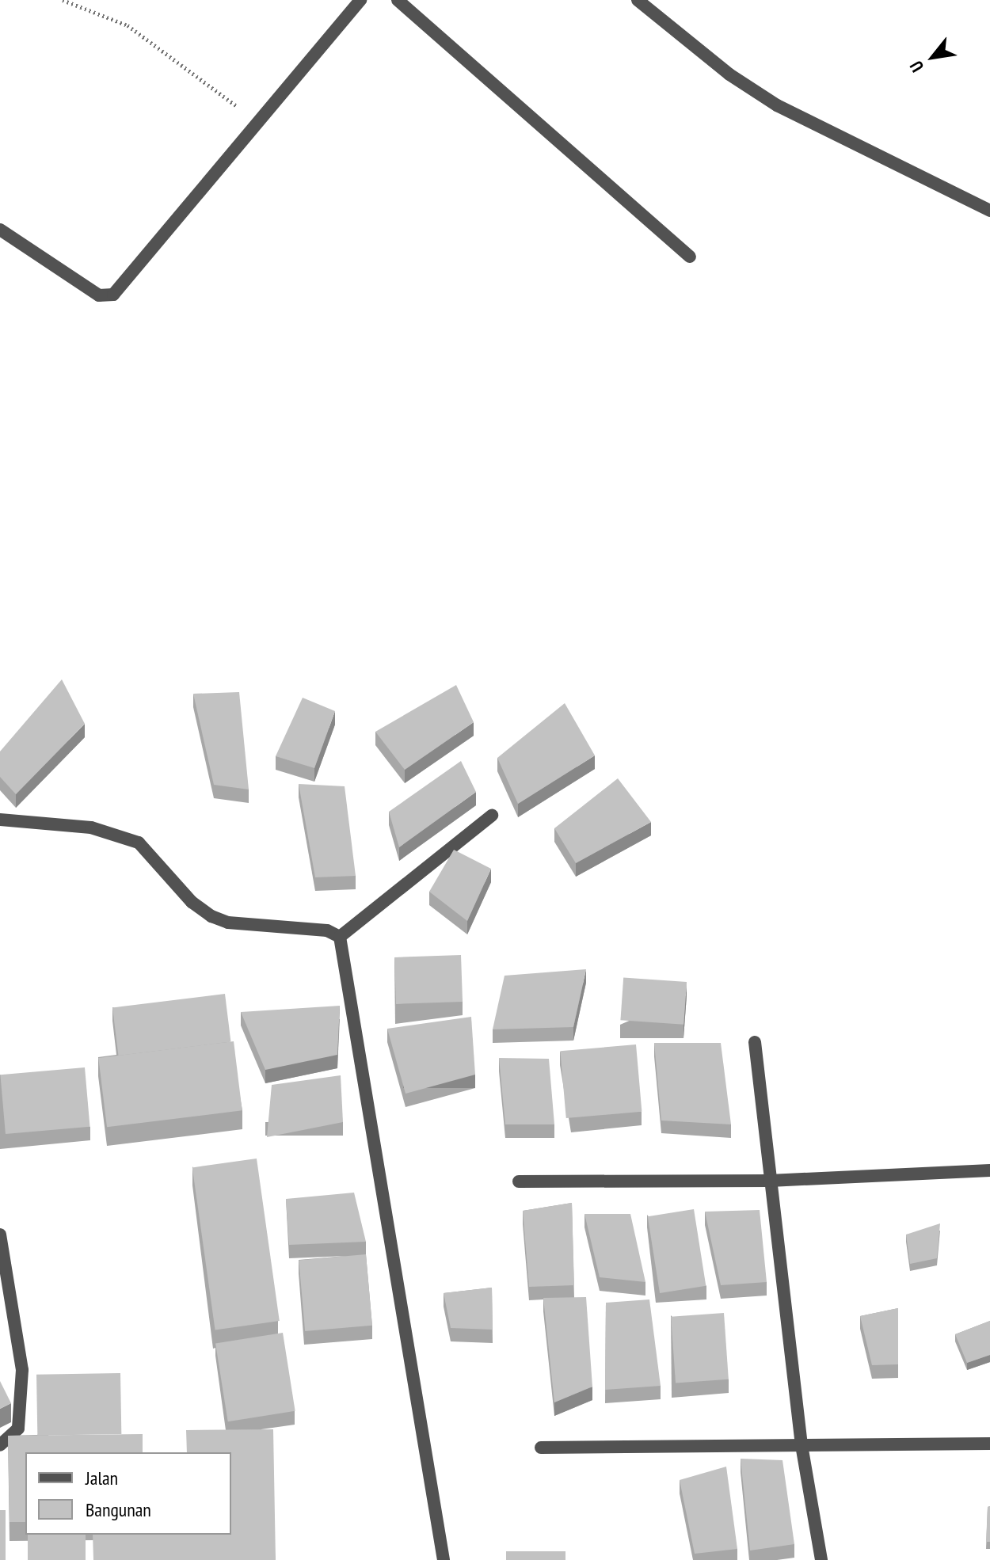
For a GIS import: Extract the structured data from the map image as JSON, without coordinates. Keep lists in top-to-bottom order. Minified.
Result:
{"legend":["Jalan","Bangunan"],"north":"bottom left"}
